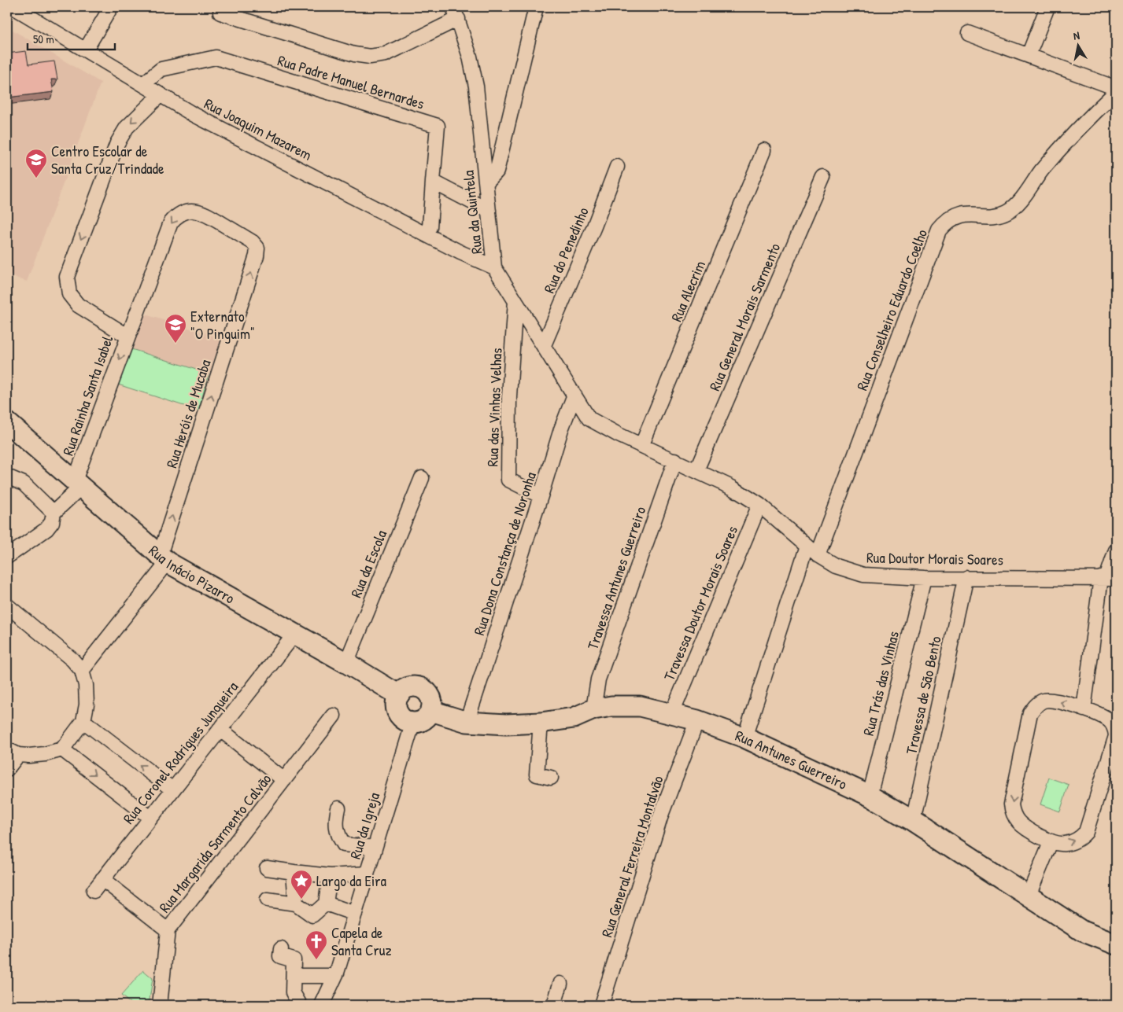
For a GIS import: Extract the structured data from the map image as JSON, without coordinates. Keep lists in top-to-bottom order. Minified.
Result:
{"streets":{"main road":["Rua Inácio Pizarro","Rua Antunes Guerreiro"],"street":["Rua Padre Manuel Bernardes","Rua Joaquim Mazarem","Rua da Quintela","Rua do Penedinho","Rua Alecrim","Rua Conselheiro Eduardo Coelho","Rua General Morais Sarmento","Rua Rainha Santa Isabel","Rua das Vinhas Velhas","Rua Heróis de Mucaba","Rua Dona Constança de Noronha","Rua Doutor Morais Soares","Rua da Escola","Travessa Antunes Guerreiro","Travessa Doutor Morais Soares","Rua Trás das Vinhas","Travessa de São Bento","Rua Coronel Rodrigues Junqueira","Rua da Igreja","Rua Margarida Sarmento Calvão","Rua General Ferreira Montalvão"]},"crossings":[["Rua Padre Manuel Bernardes","Rua Joaquim Mazarem"],["Rua Joaquim Mazarem","Rua da Quintela"],["Rua Joaquim Mazarem","Rua Rainha Santa Isabel"],["Rua da Quintela","Rua do Penedinho"],["Rua da Quintela","Rua das Vinhas Velhas"],["Rua da Quintela","Rua Dona Constança de Noronha"],["Rua da Quintela","Rua Doutor Morais Soares"],["Rua Alecrim","Rua Doutor Morais Soares"],["Rua Conselheiro Eduardo Coelho","Rua Doutor Morais Soares"],["Rua General Morais Sarmento","Rua Doutor Morais Soares"],["Rua Rainha Santa Isabel","Rua Heróis de Mucaba"],["Rua Rainha Santa Isabel","Rua Inácio Pizarro"],["Rua das Vinhas Velhas","Rua Dona Constança de Noronha"],["Rua Heróis de Mucaba","Rua Inácio Pizarro"],["Rua Dona Constança de Noronha","Rua Doutor Morais Soares"],["Rua Dona Constança de Noronha","Rua Antunes Guerreiro"],["Rua Doutor Morais Soares","Travessa Antunes Guerreiro"],["Rua Doutor Morais Soares","Travessa Doutor Morais Soares"],["Rua Doutor Morais Soares","Rua Trás das Vinhas"],["Rua Doutor Morais Soares","Travessa de São Bento"],["Rua da Escola","Rua Inácio Pizarro"],["Rua Inácio Pizarro","Rua Coronel Rodrigues Junqueira"],["Rua Inácio Pizarro","Rua Antunes Guerreiro"],["Rua Inácio Pizarro","Rua da Igreja"],["Travessa Antunes Guerreiro","Rua Antunes Guerreiro"],["Travessa Doutor Morais Soares","Rua Antunes Guerreiro"],["Rua Trás das Vinhas","Rua Antunes Guerreiro"],["Travessa de São Bento","Rua Antunes Guerreiro"],["Rua Antunes Guerreiro","Rua da Igreja"],["Rua Antunes Guerreiro","Rua General Ferreira Montalvão"]],"one_way":["Rua Rainha Santa Isabel"],"places":{"school or university":["Centro Escolar de Santa Cruz/Trindade","Externato \"O Pinguim\""],"place":["Largo da Eira"],"church":["Capela de Santa Cruz"]},"scale_bar":"50 m","north":"top"}
